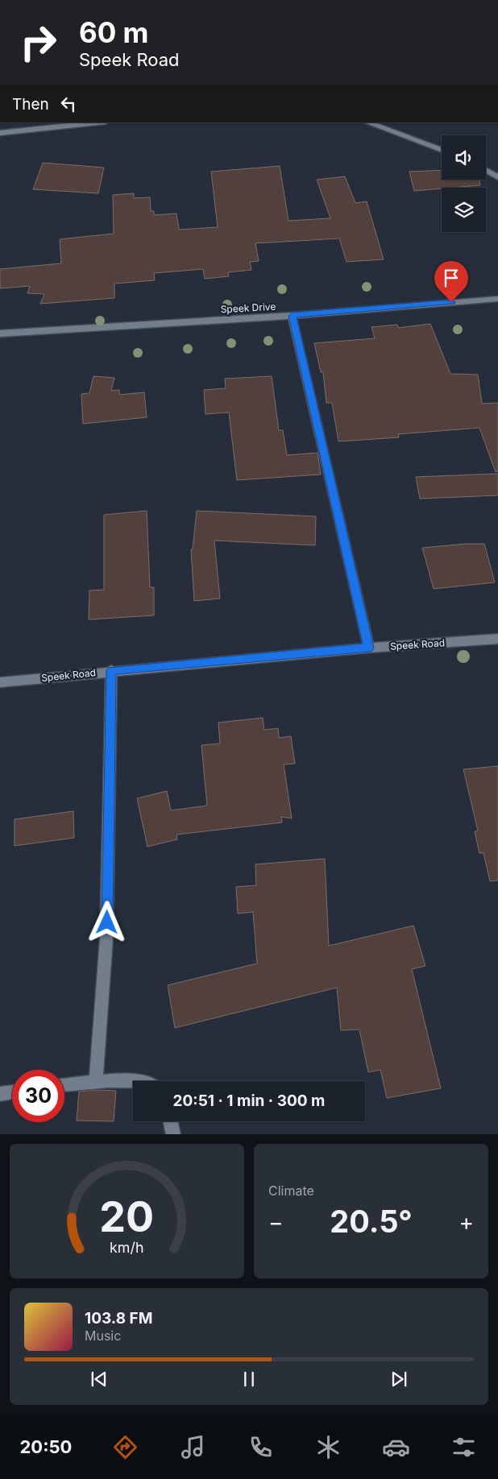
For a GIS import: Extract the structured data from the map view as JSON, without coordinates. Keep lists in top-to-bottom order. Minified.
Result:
{"streets":{"street":["Speek Drive","Speek Road"]},"page":{"turn":["60 m","Speek Road"],"then":"Then","limit":"30","trip":"20:51 · 1 min · 300 m","tile":"Climate","heat":["−","20.5°","+"],"song":["103.8 FM","Music"],"tabs":"20:50","gauge":["20","km/h"]}}
